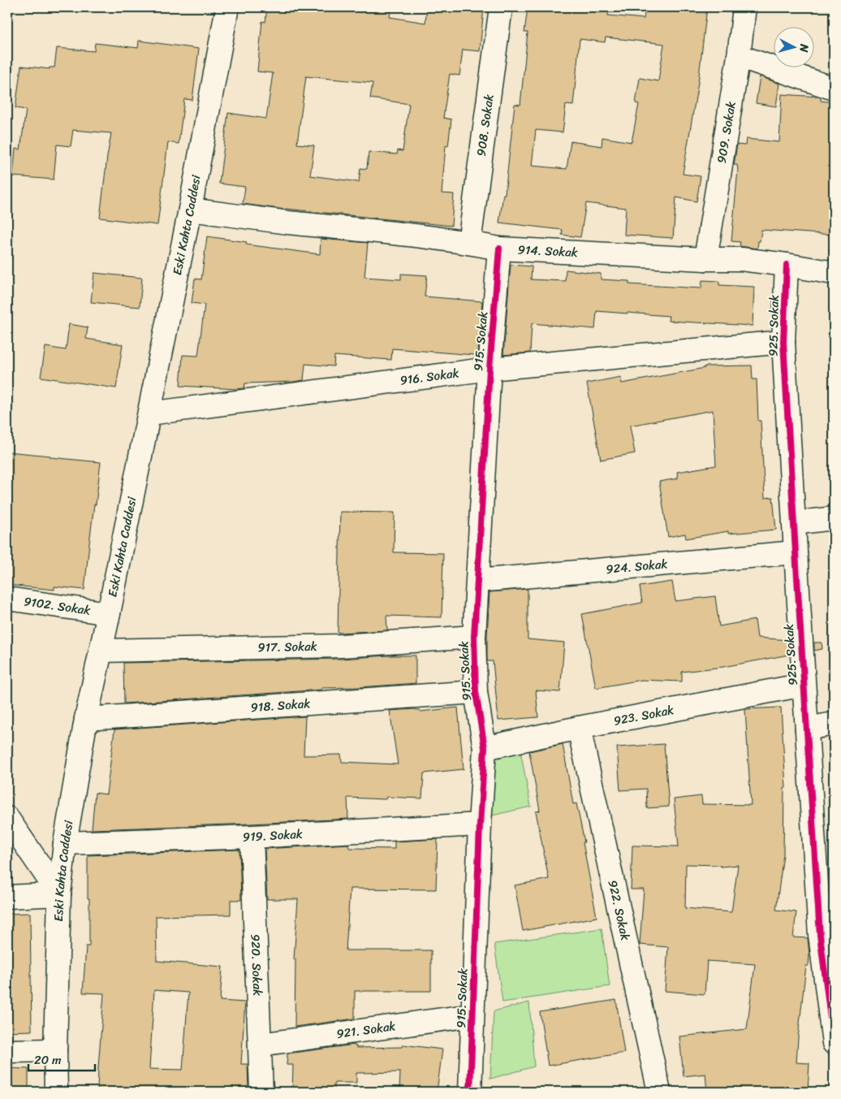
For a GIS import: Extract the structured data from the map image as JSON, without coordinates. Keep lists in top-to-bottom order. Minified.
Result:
{"streets":{"street":["908. Sokak","909. Sokak","Eski Kahta Caddesi","914. Sokak","925. Sokak","915. Sokak","916. Sokak","924. Sokak","9102. Sokak","917. Sokak","918. Sokak","923. Sokak","919. Sokak","922. Sokak","920. Sokak","921. Sokak"]},"crossings":[["908. Sokak","914. Sokak"],["909. Sokak","914. Sokak"],["Eski Kahta Caddesi","914. Sokak"],["Eski Kahta Caddesi","916. Sokak"],["Eski Kahta Caddesi","9102. Sokak"],["Eski Kahta Caddesi","917. Sokak"],["Eski Kahta Caddesi","918. Sokak"],["Eski Kahta Caddesi","919. Sokak"],["914. Sokak","925. Sokak"],["914. Sokak","915. Sokak"],["925. Sokak","916. Sokak"],["925. Sokak","924. Sokak"],["925. Sokak","923. Sokak"],["915. Sokak","916. Sokak"],["915. Sokak","924. Sokak"],["915. Sokak","917. Sokak"],["915. Sokak","918. Sokak"],["915. Sokak","923. Sokak"],["915. Sokak","919. Sokak"],["915. Sokak","921. Sokak"],["923. Sokak","922. Sokak"],["919. Sokak","920. Sokak"],["920. Sokak","921. Sokak"]],"scale_bar":"20 m","north":"right"}
